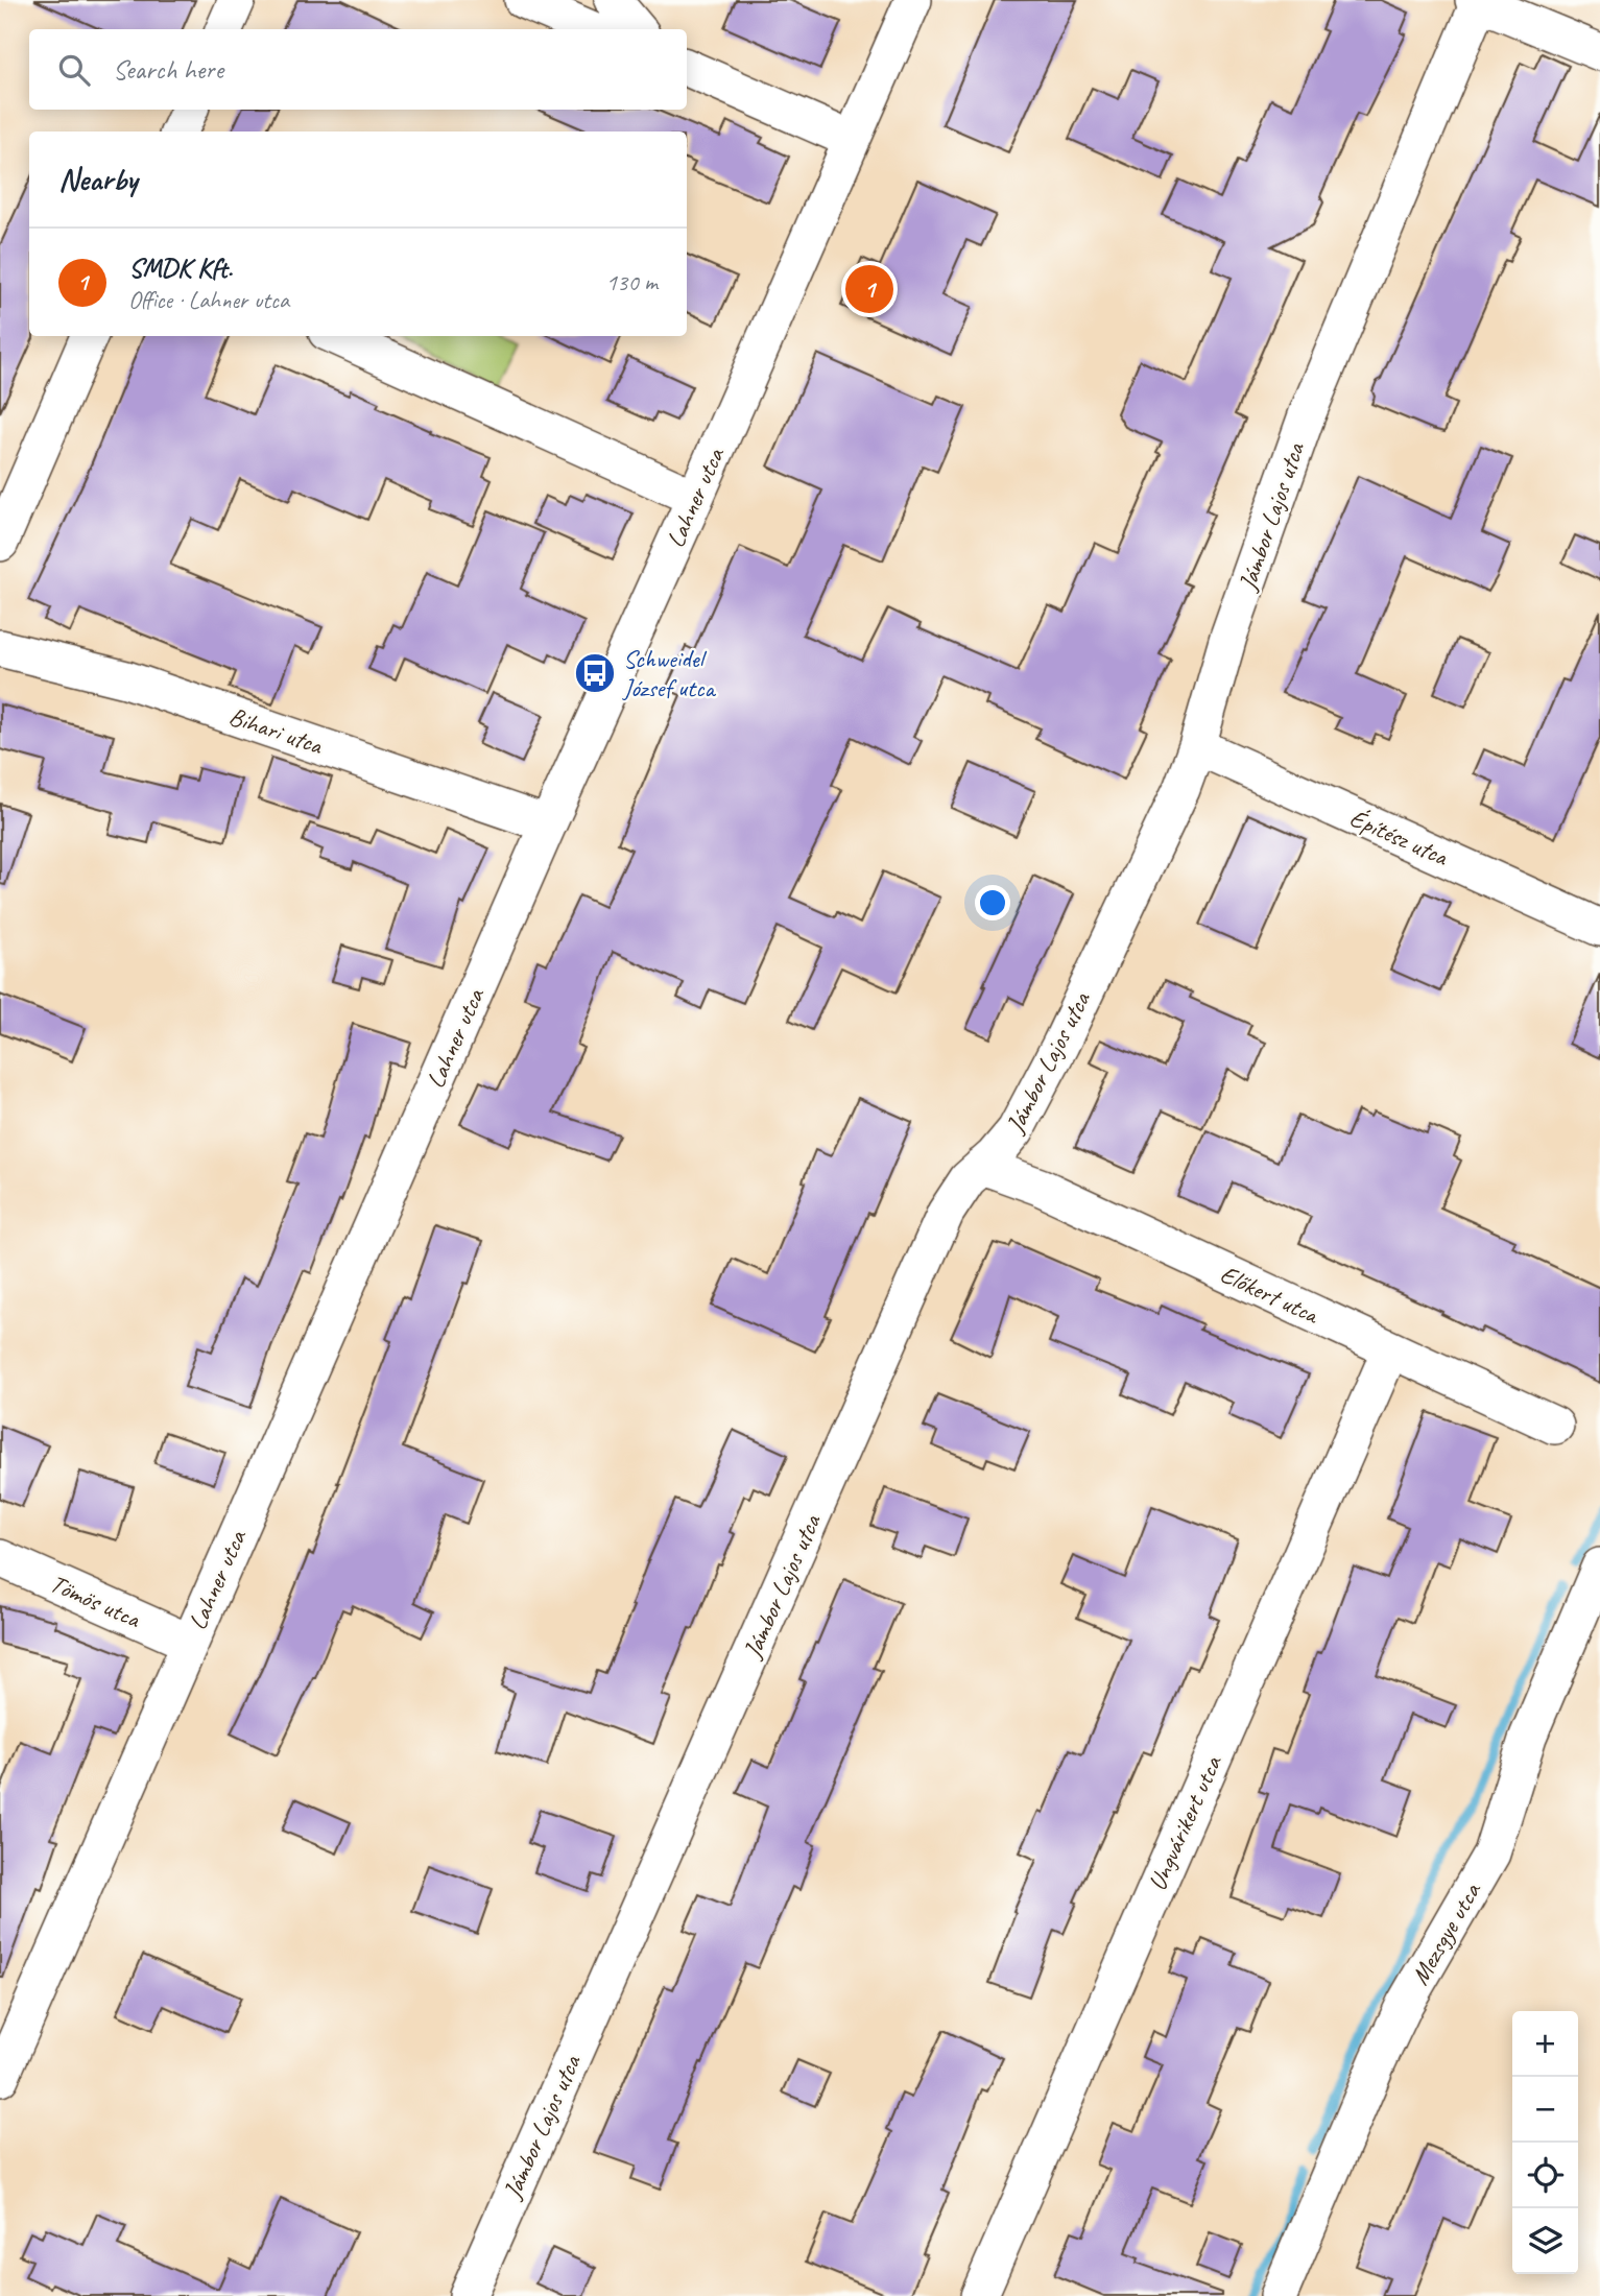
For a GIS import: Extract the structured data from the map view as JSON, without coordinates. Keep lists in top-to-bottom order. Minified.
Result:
{"streets":{"street":["Lahner utca","Jámbor Lajos utca","Bihari utca","Építész utca","Előkert utca","Tömös utca","Ungvárikert utca","Mezsgye utca"]},"crossings":[["Lahner utca","Bihari utca"],["Lahner utca","Tömös utca"],["Jámbor Lajos utca","Építész utca"],["Jámbor Lajos utca","Előkert utca"],["Előkert utca","Ungvárikert utca"]],"places":{"bus stop":["Schweidel József utca"]},"page":{"search":"Search here","heading":"Nearby","list":[{"mark":"1","name":"SMDK Kft.","note":"Office · Lahner utca","value":"130 m"}],"pins":"1","map_buttons":["+","−"]}}
